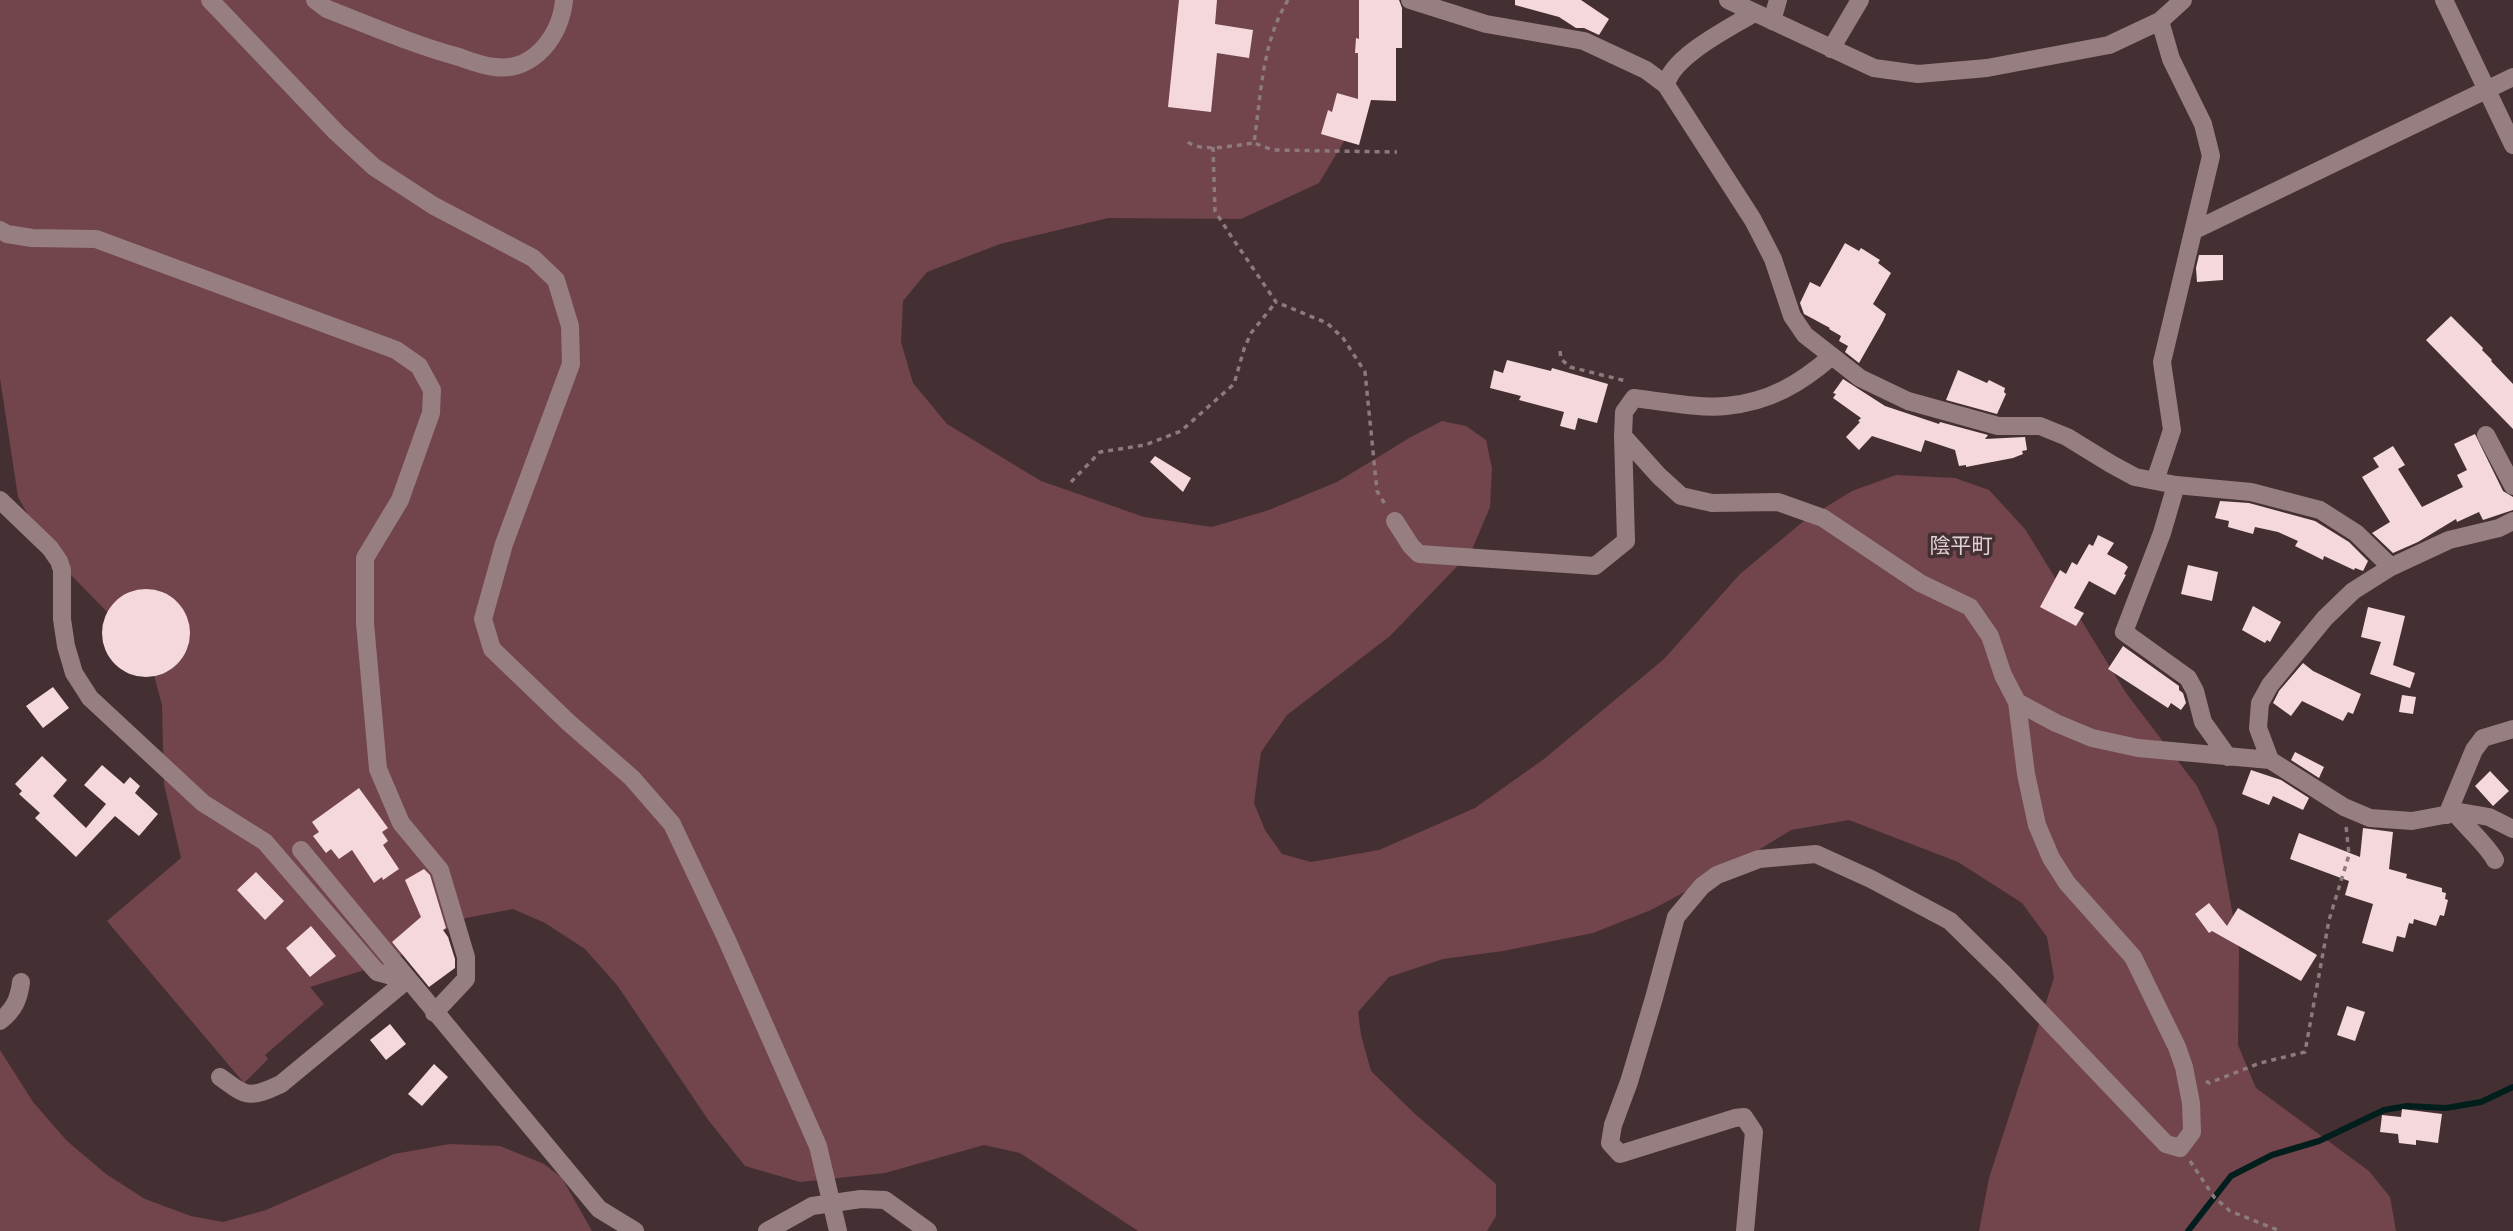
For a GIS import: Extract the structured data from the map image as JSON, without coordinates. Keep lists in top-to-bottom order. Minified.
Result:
{"districts":["陰平町"]}
